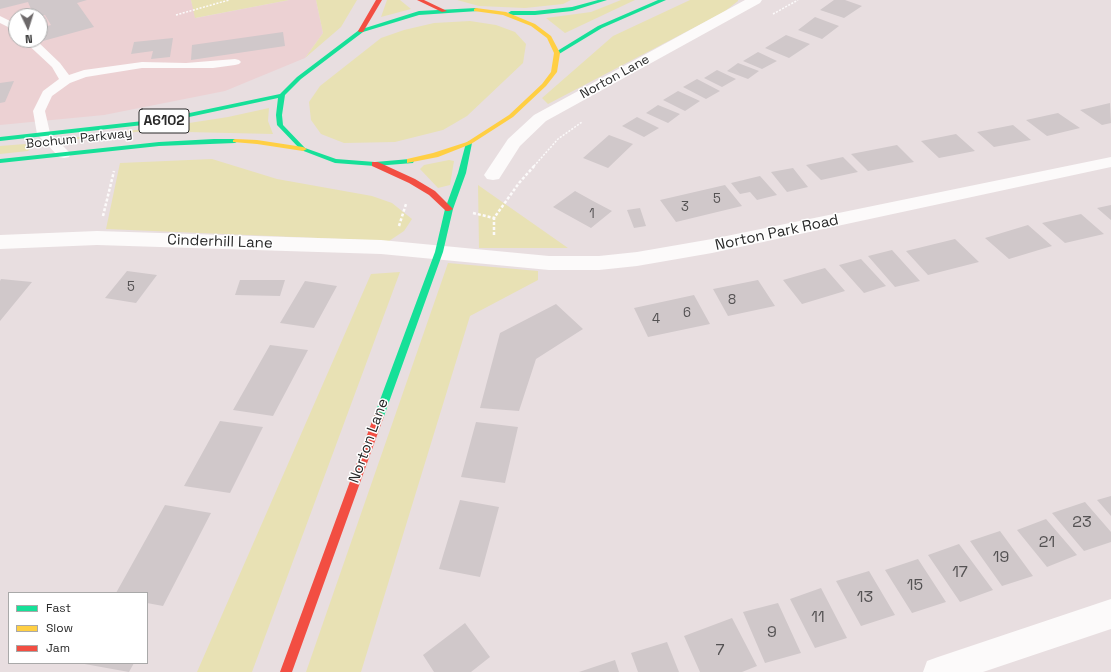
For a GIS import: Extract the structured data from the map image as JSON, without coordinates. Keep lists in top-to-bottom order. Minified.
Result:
{"streets":{"main road":["Norton Lane","A6102","Bochum Parkway"],"street":["Norton Park Road","Cinderhill Lane"]},"crossings":[["Norton Lane","Norton Park Road"],["Norton Lane","Cinderhill Lane"],["Norton Park Road","Cinderhill Lane"]],"house_numbers":["5","3","1","5","8","6","4","23","21","19","17","15","13","11","9","7"],"legend":["Fast","Slow","Jam"],"north":"bottom"}
